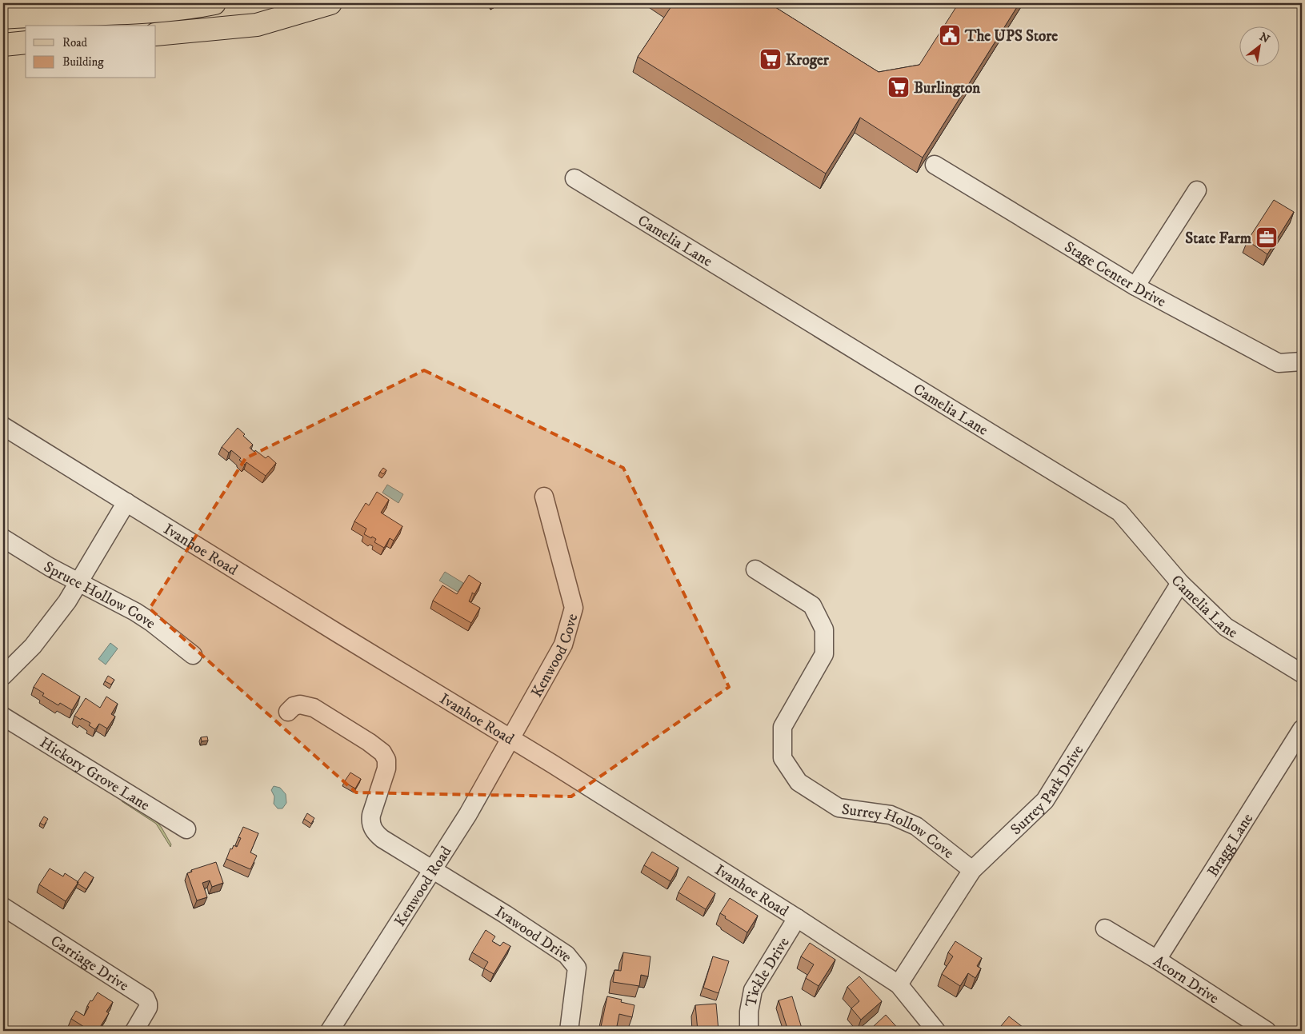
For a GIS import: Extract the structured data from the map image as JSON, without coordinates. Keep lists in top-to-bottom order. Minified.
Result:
{"streets":{"street":["Camelia Lane","Stage Center Drive","Ivanhoe Road","Spruce Hollow Cove","Kenwood Cove","Hickory Grove Lane","Surrey Park Drive","Surrey Hollow Cove","Bragg Lane","Kenwood Road","Ivawood Drive","Carriage Drive","Tickle Drive","Acorn Drive"]},"crossings":[["Camelia Lane","Surrey Park Drive"],["Ivanhoe Road","Kenwood Cove"],["Ivanhoe Road","Surrey Park Drive"],["Ivanhoe Road","Kenwood Road"],["Ivanhoe Road","Tickle Drive"],["Kenwood Cove","Kenwood Road"],["Surrey Park Drive","Surrey Hollow Cove"],["Bragg Lane","Acorn Drive"],["Kenwood Road","Ivawood Drive"]],"places":{"public building":["The UPS Store"],"supermarket":["Kroger","Burlington"],"office":["State Farm"]},"legend":["Road","Building"],"north":"top right"}
